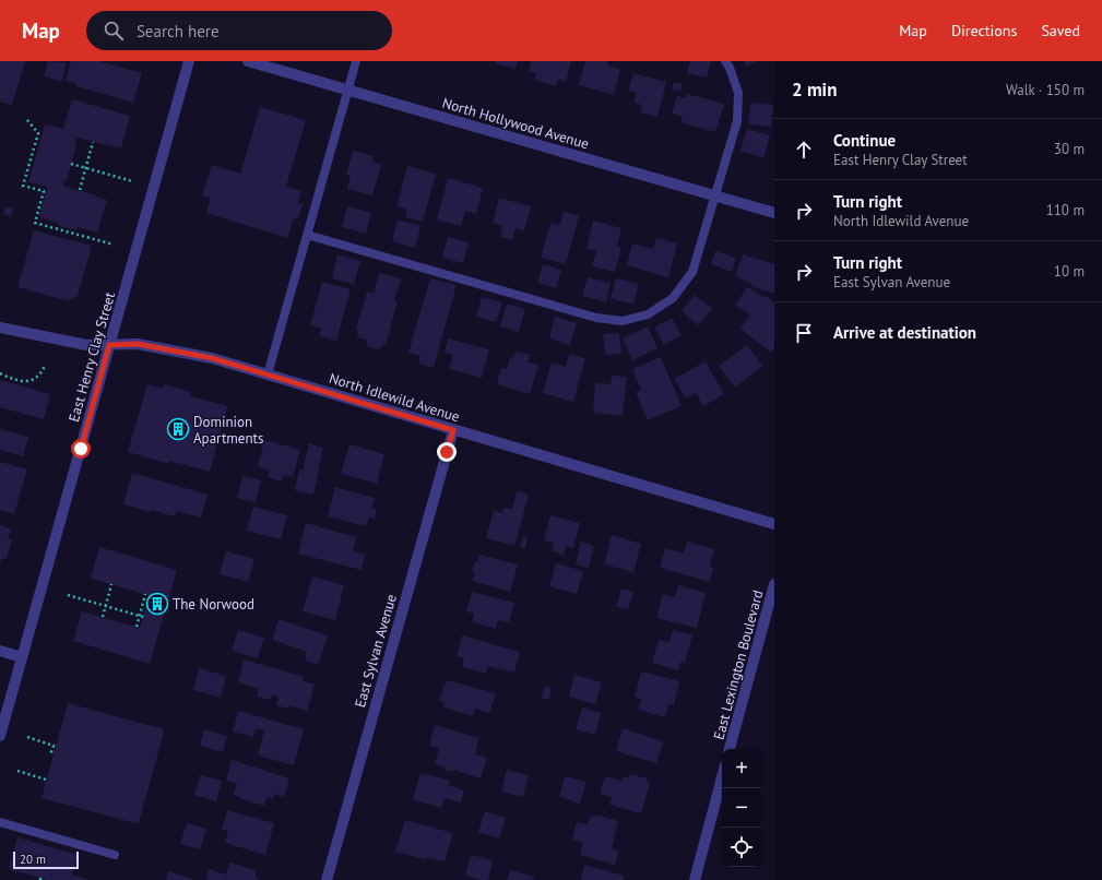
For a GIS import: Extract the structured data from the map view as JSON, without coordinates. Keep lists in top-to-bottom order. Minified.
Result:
{"streets":{"street":["North Hollywood Avenue","East Henry Clay Street","North Idlewild Avenue","East Sylvan Avenue","East Lexington Boulevard"]},"crossings":[["East Henry Clay Street","North Idlewild Avenue"],["North Idlewild Avenue","East Sylvan Avenue"]],"places":{"building":["Dominion Apartments","The Norwood"]},"scale_bar":"20 m","page":{"header":"Map","search":"Search here","nav":["Map","Directions","Saved"],"heading":["2 min","Walk · 150 m"],"list":[["Continue","East Henry Clay Street","30 m"],["Turn right","North Idlewild Avenue","110 m"],["Turn right","East Sylvan Avenue","10 m"],"Arrive at destination"],"map_buttons":["+","−"],"scale":"20 m"}}
